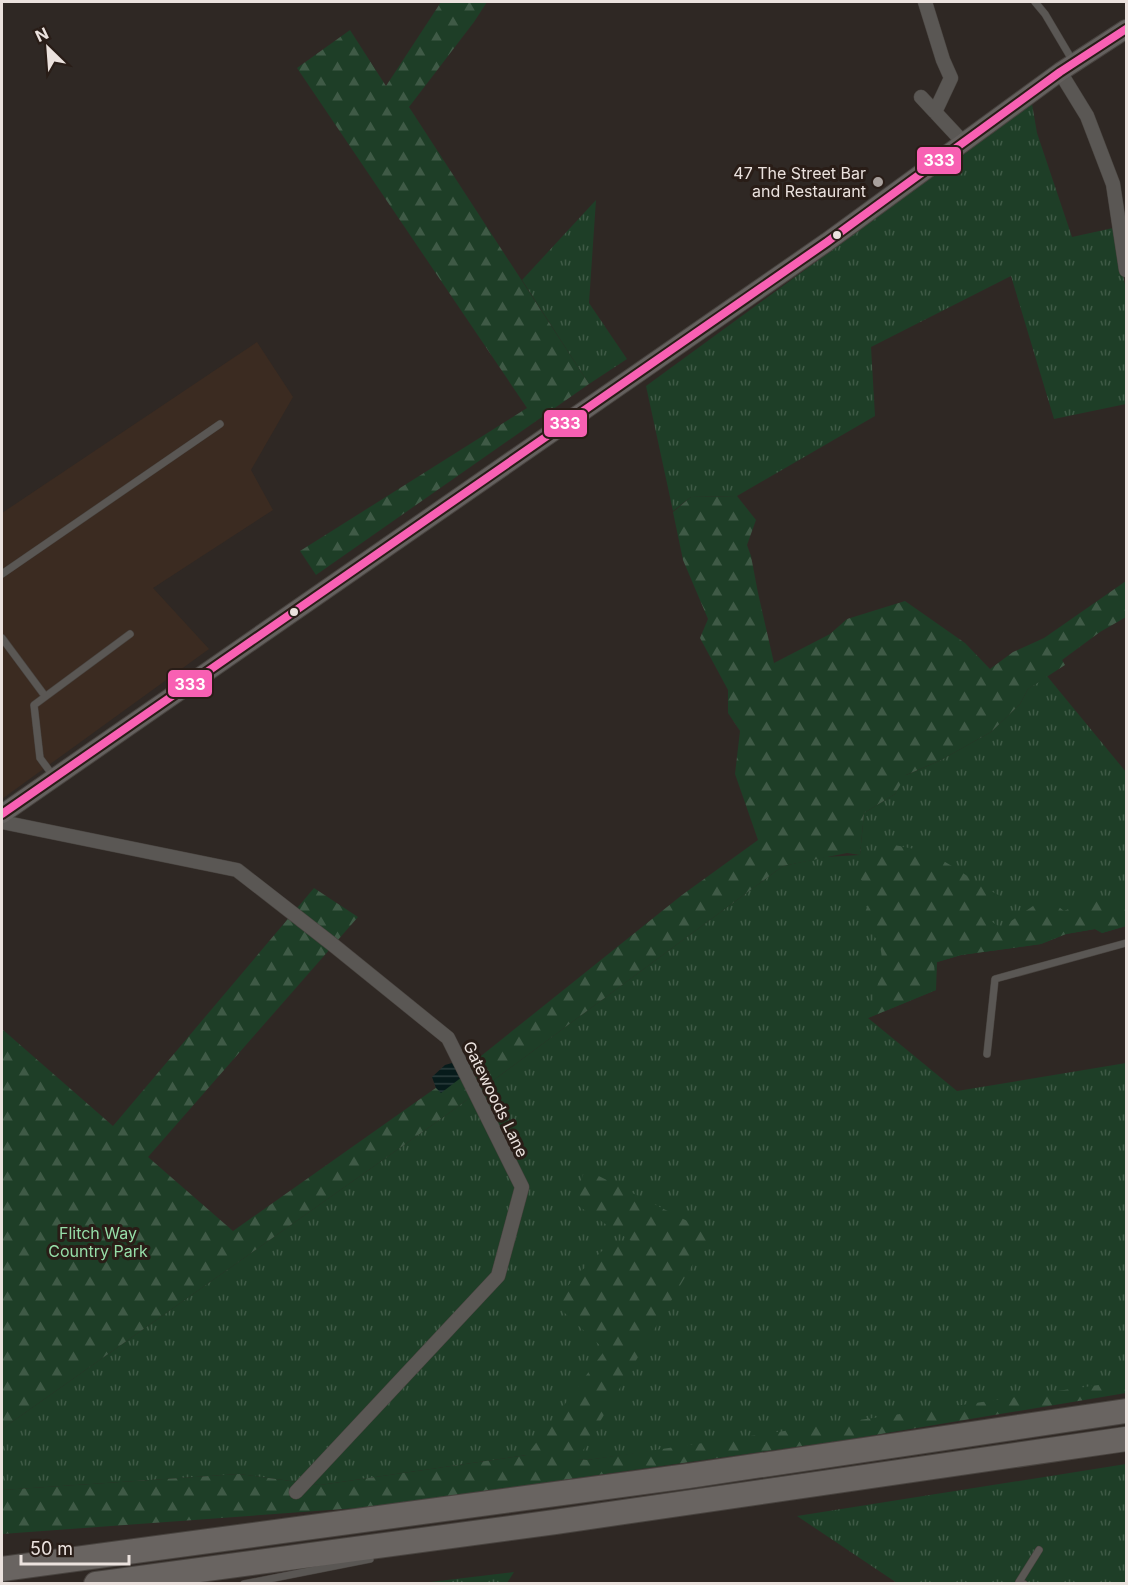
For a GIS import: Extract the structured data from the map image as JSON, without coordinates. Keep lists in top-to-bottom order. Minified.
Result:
{"streets":{"street":["Gatewoods Lane"]},"parks":["Flitch Way Country Park"],"places":["47 The Street Bar and Restaurant"],"lines":["transit line 333"],"scale_bar":"50 m","north":"top left"}
